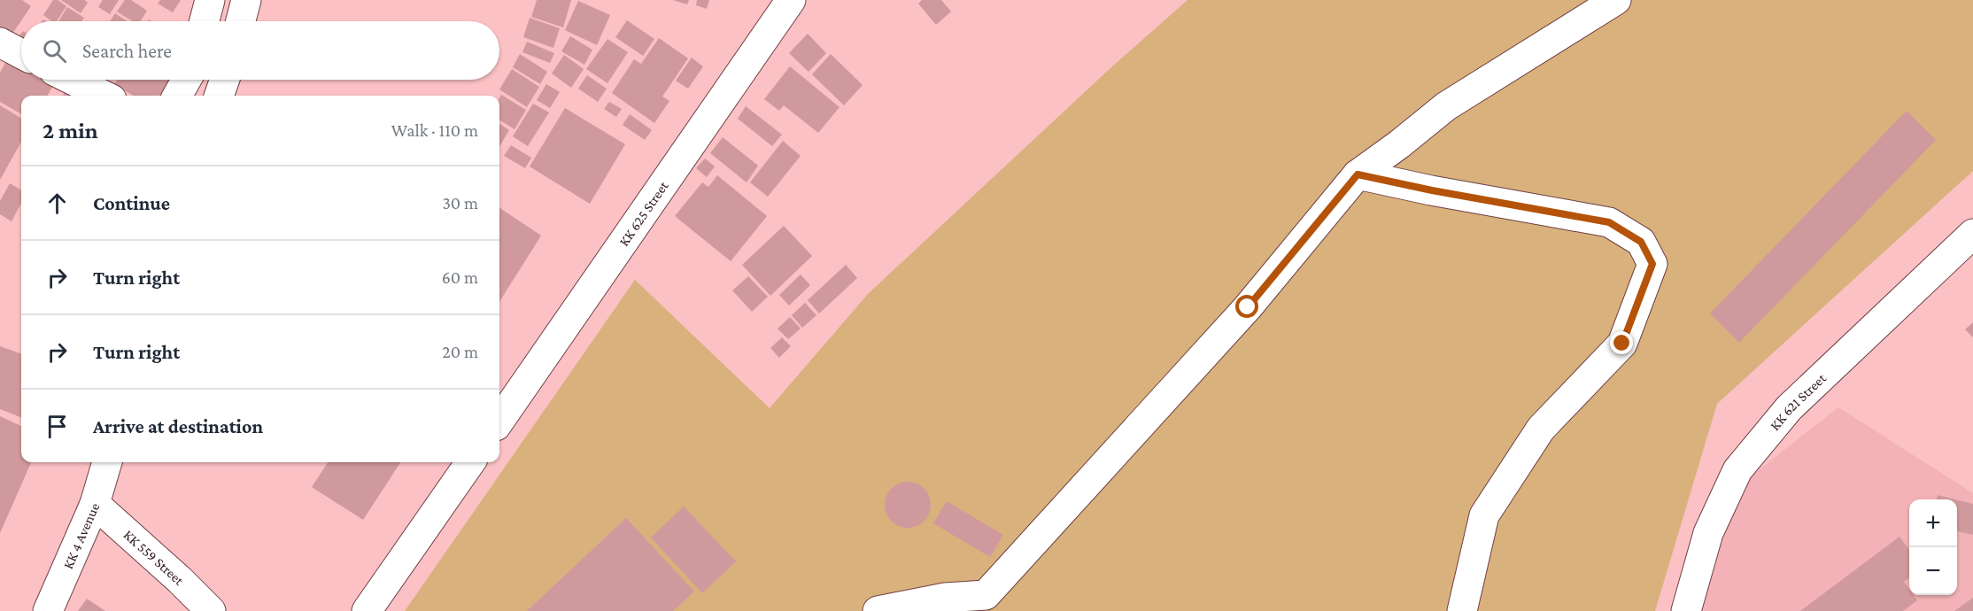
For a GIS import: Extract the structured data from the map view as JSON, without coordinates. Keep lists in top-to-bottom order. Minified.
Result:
{"streets":{"street":["KK 625 Street","KK 621 Street","KK 4 Avenue","KK 559 Street"]},"crossings":[["KK 4 Avenue","KK 559 Street"]],"page":{"search":"Search here","heading":["2 min","Walk · 110 m"],"list":[["Continue","30 m"],["Turn right","60 m"],["Turn right","20 m"],"Arrive at destination"],"map_buttons":["+","−"]}}
